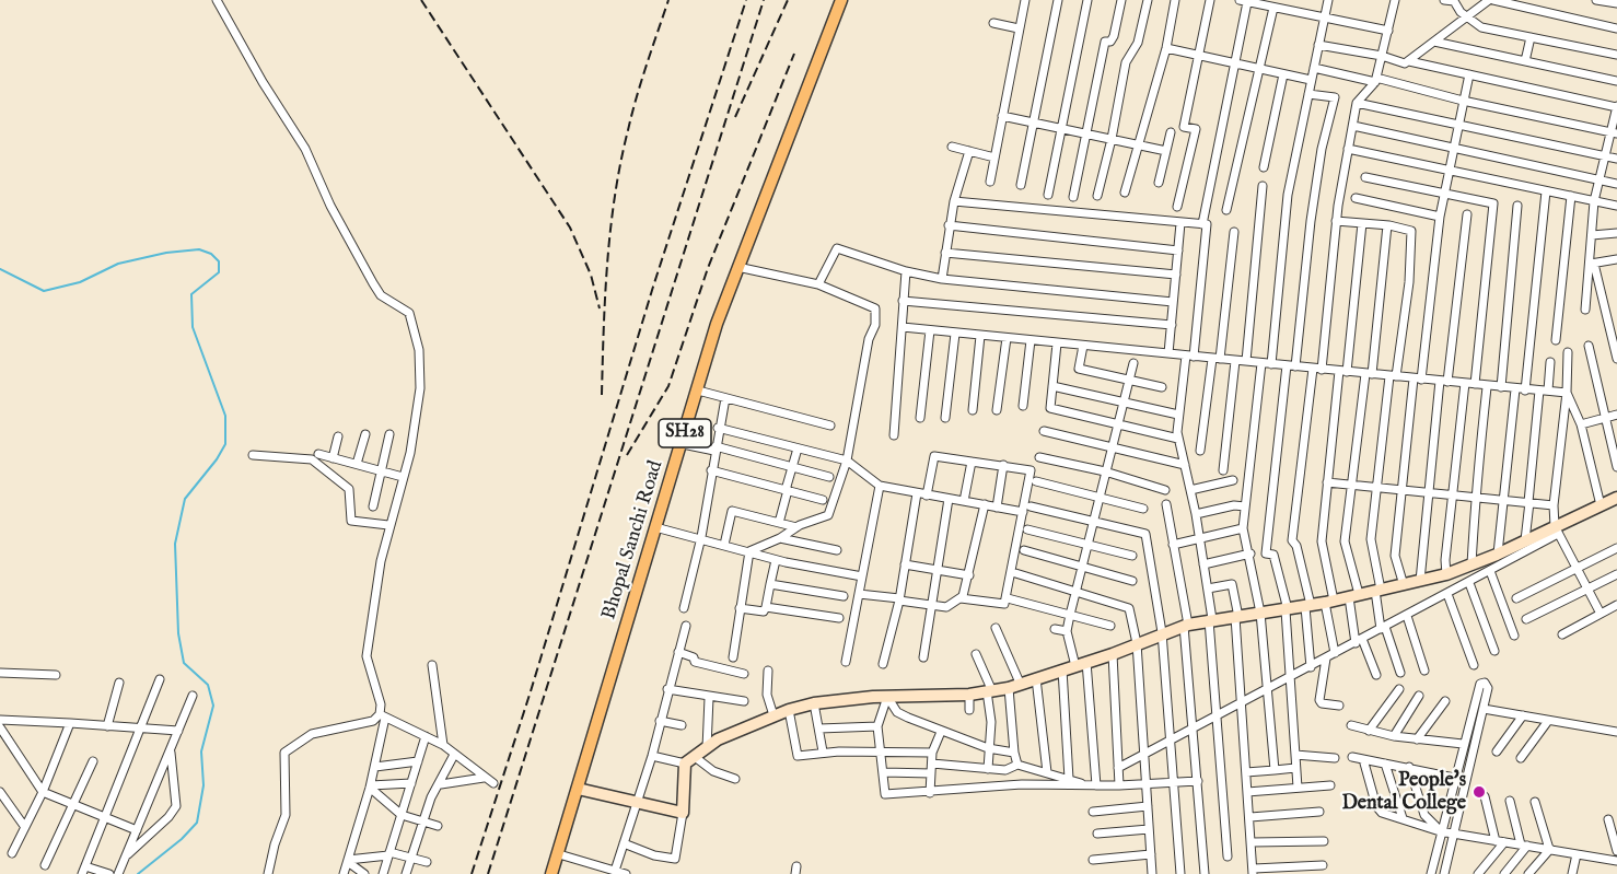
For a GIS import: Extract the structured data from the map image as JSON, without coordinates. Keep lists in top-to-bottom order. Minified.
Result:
{"streets":{"main road":["SH28","Bhopal Sanchi Road"]},"places":["People's Dental College"]}
